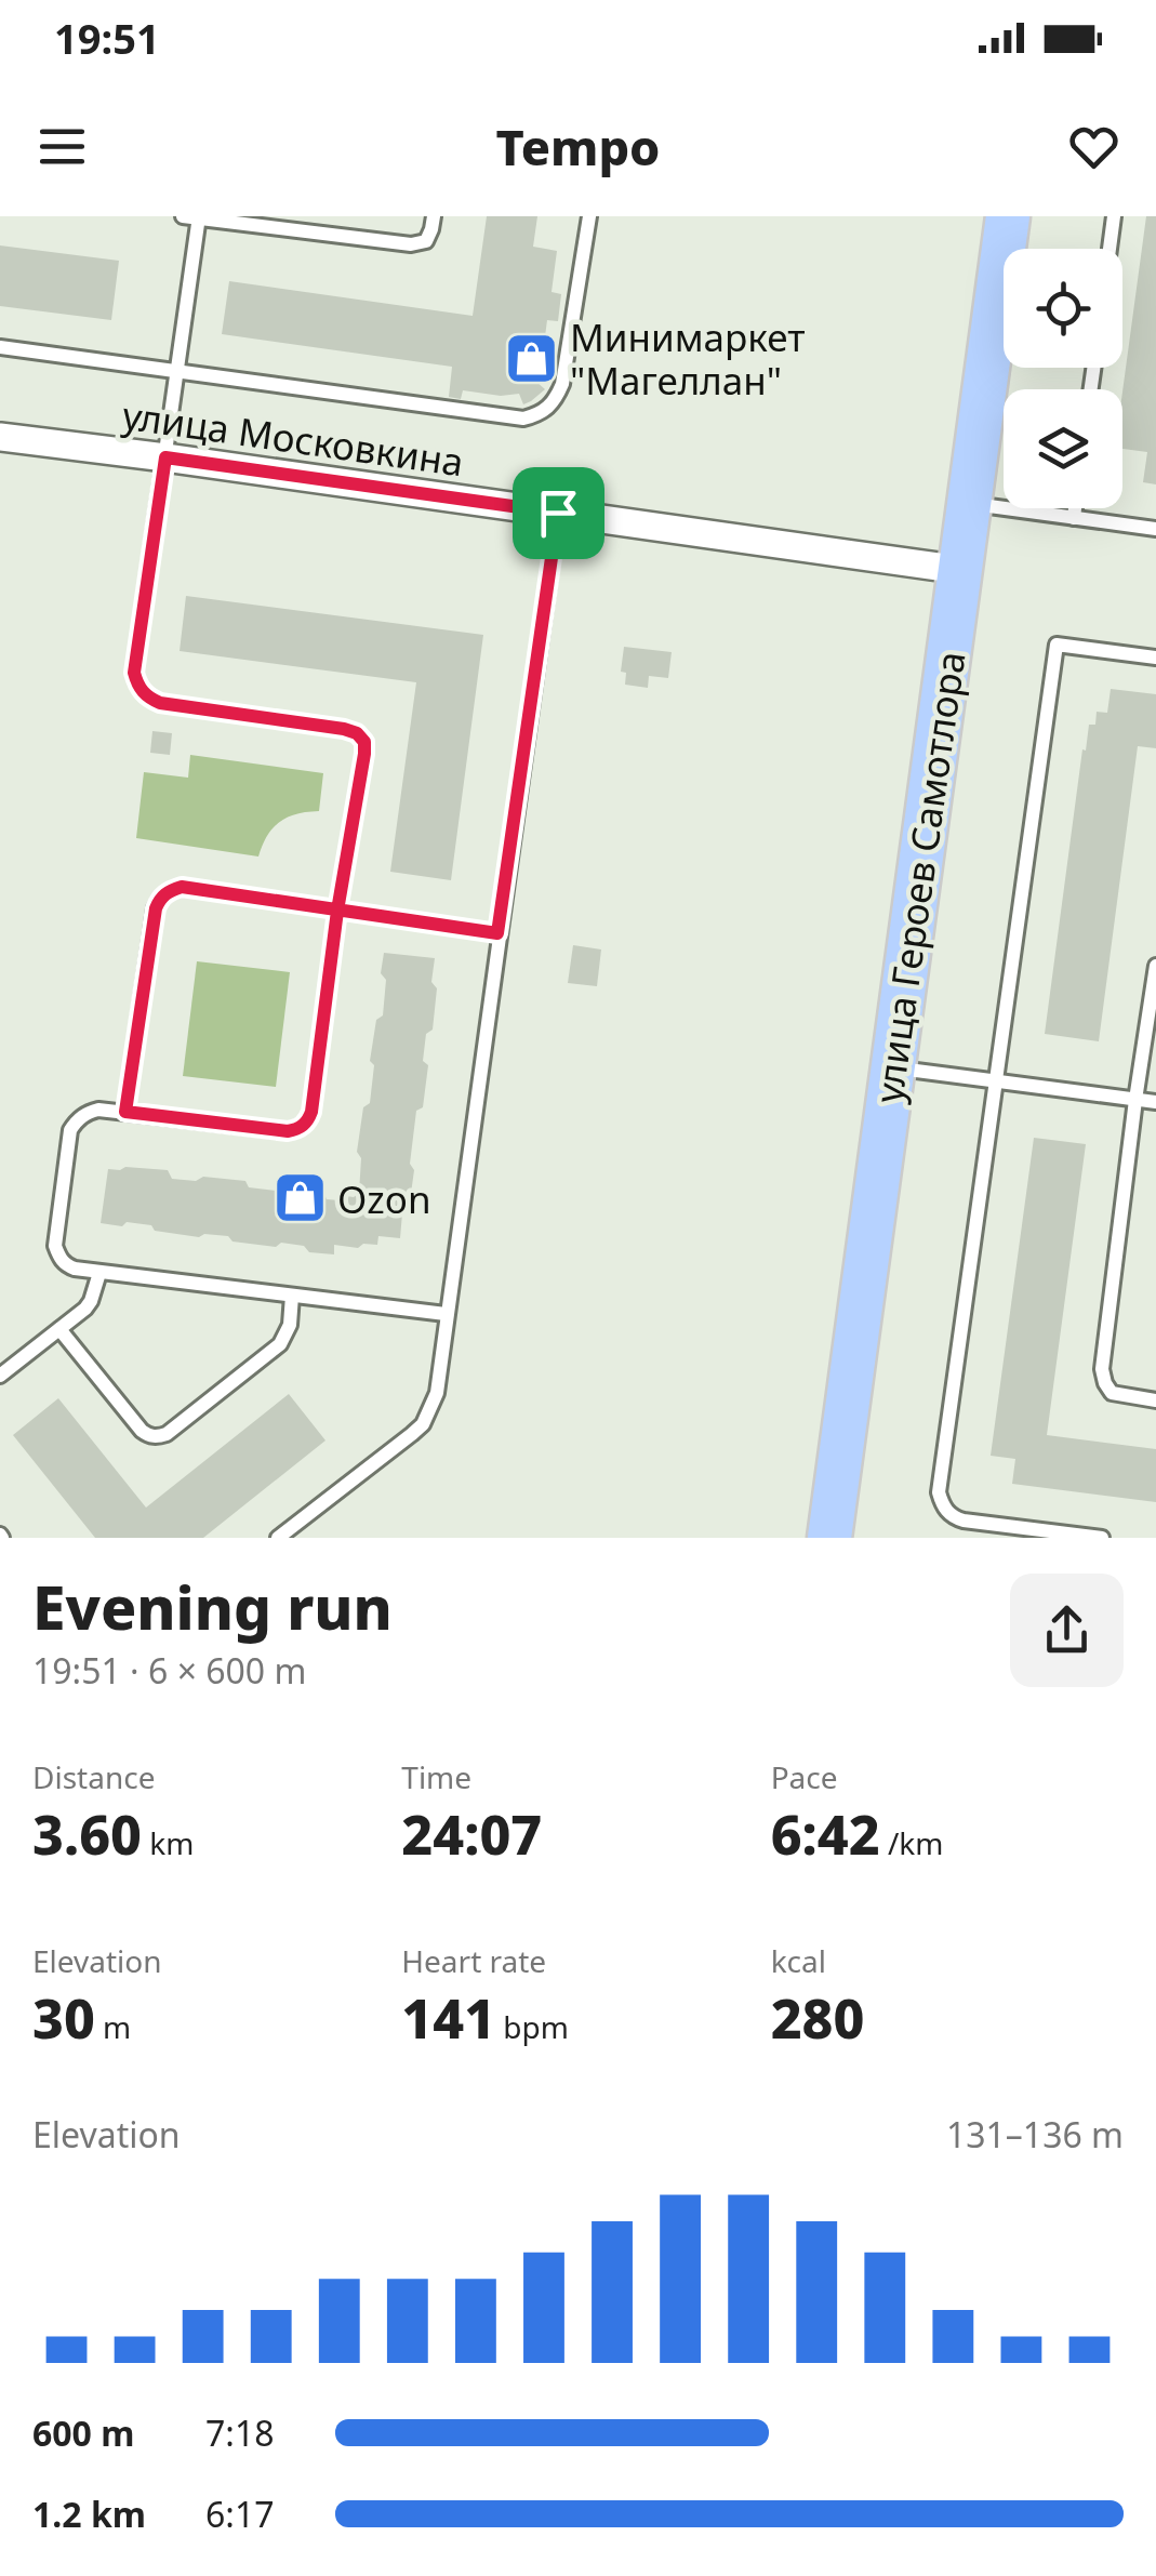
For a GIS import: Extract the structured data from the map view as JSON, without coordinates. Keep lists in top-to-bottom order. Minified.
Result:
{"streets":{"main road":["улица Героев Самотлора"],"street":["улица Московкина"]},"crossings":[["улица Московкина","улица Героев Самотлора"]],"places":{"shop":["Минимаркет \"Магеллан\"","Ozon"]},"page":{"status":"19:51","header":"Tempo","heading":["Evening run","19:51 · 6 × 600 m"],"stats":[["Distance","3.60 km"],["Time","24:07"],["Pace","6:42 /km"],["Elevation","30 m"],["Heart rate","141 bpm"],["kcal","280"]],"chart":["Elevation","131–136 m"],"list":[{"name":"600 m","note":"7:18"},{"name":"1.2 km","note":"6:17"}]}}
